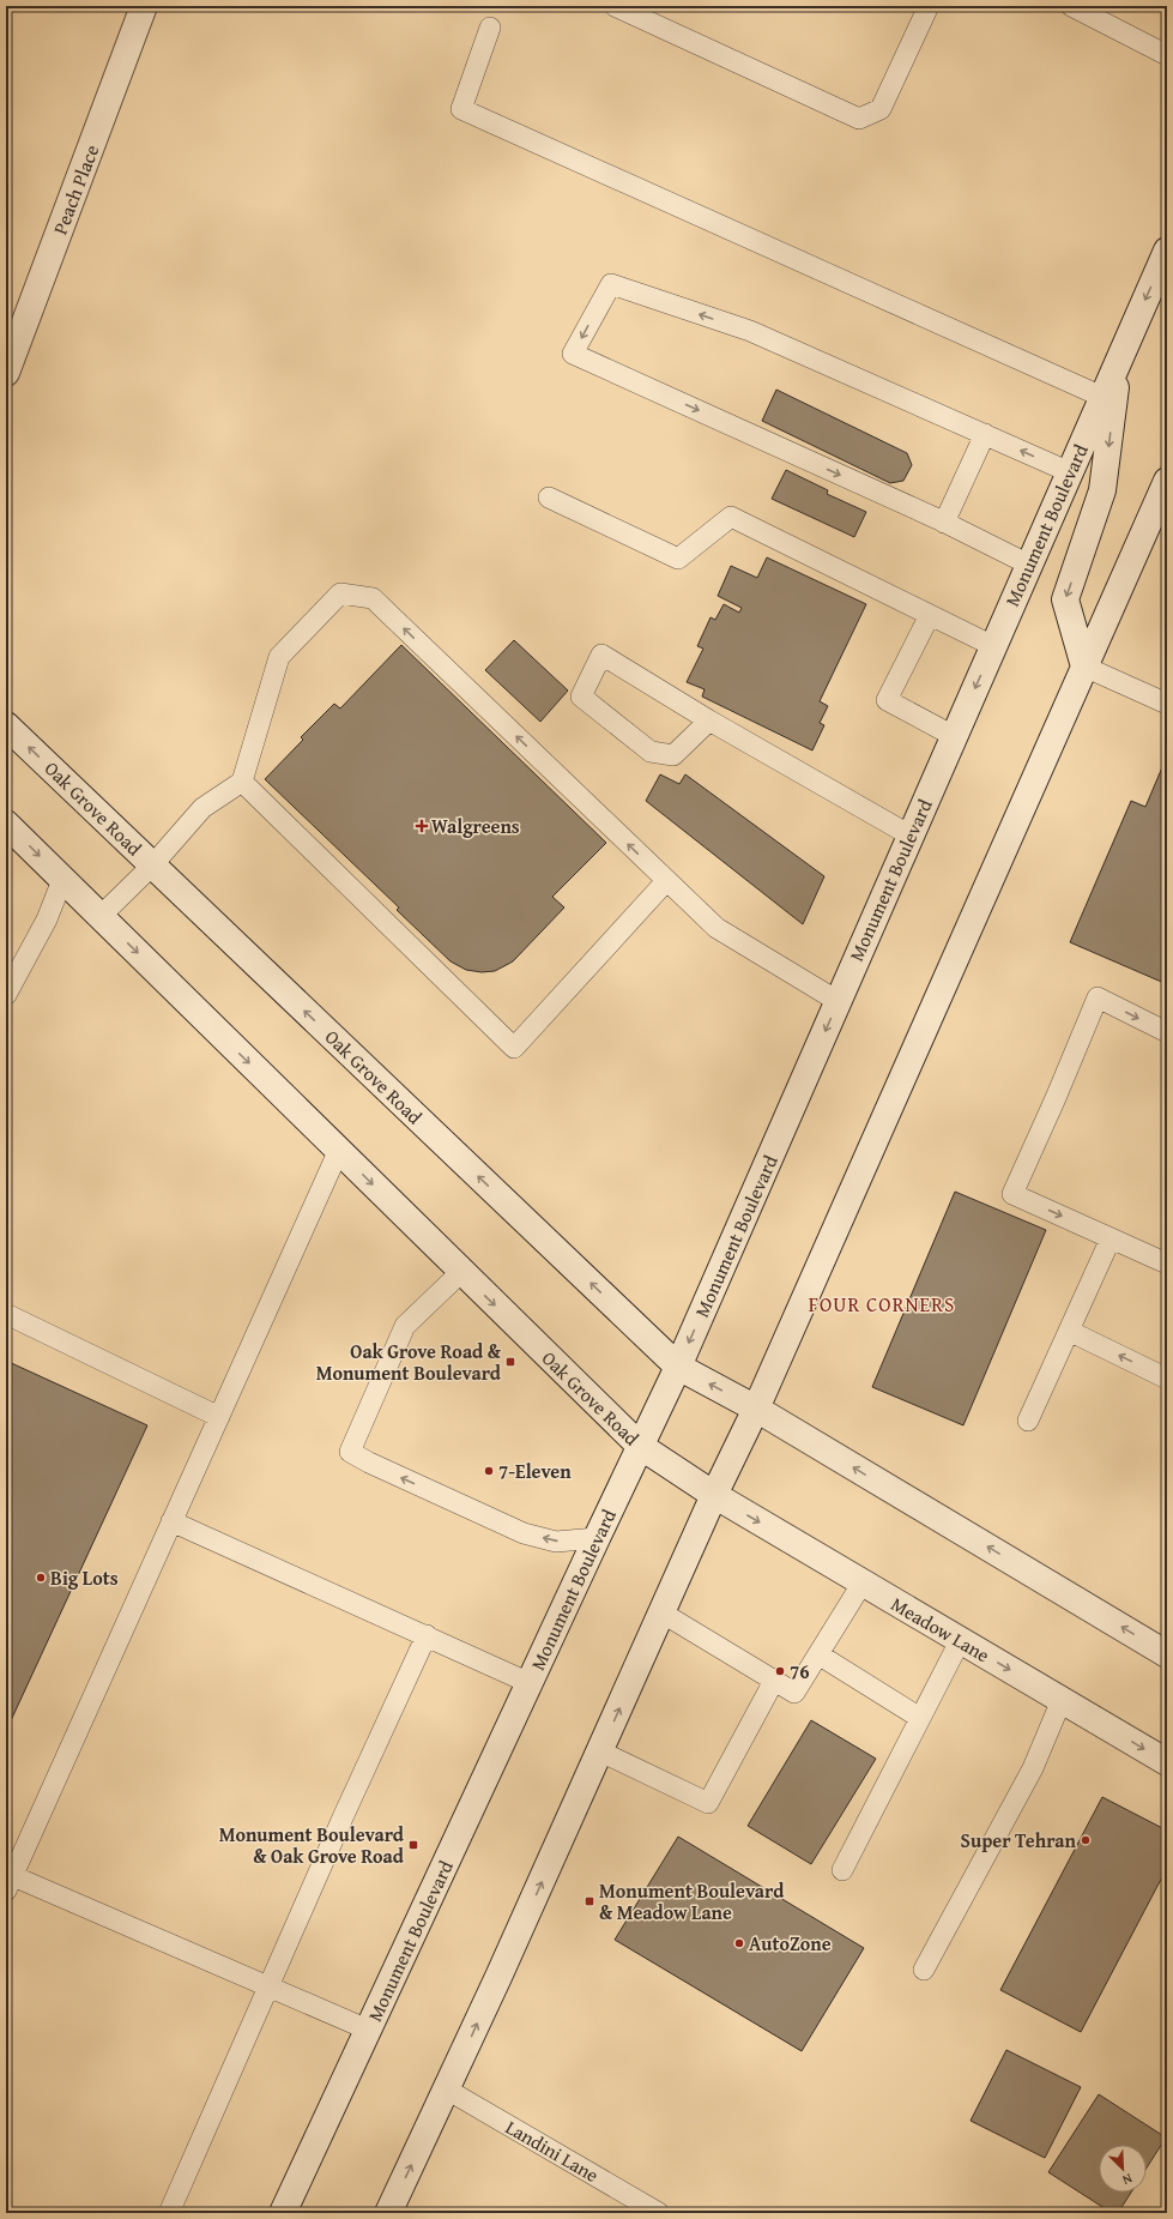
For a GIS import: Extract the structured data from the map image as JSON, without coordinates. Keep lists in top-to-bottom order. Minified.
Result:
{"streets":{"main road":["Peach Place","Monument Boulevard","Oak Grove Road","Meadow Lane"],"lane":["Landini Lane"]},"crossings":[["Monument Boulevard","Oak Grove Road"],["Oak Grove Road","Meadow Lane"]],"districts":["FOUR CORNERS"],"places":{"health":["Walgreens"],"transit":["Oak Grove Road & Monument Boulevard","Monument Boulevard & Oak Grove Road","Monument Boulevard & Meadow Lane"],"other":["7-Eleven","Big Lots","76","Super Tehran","AutoZone"]},"north":"bottom right"}
